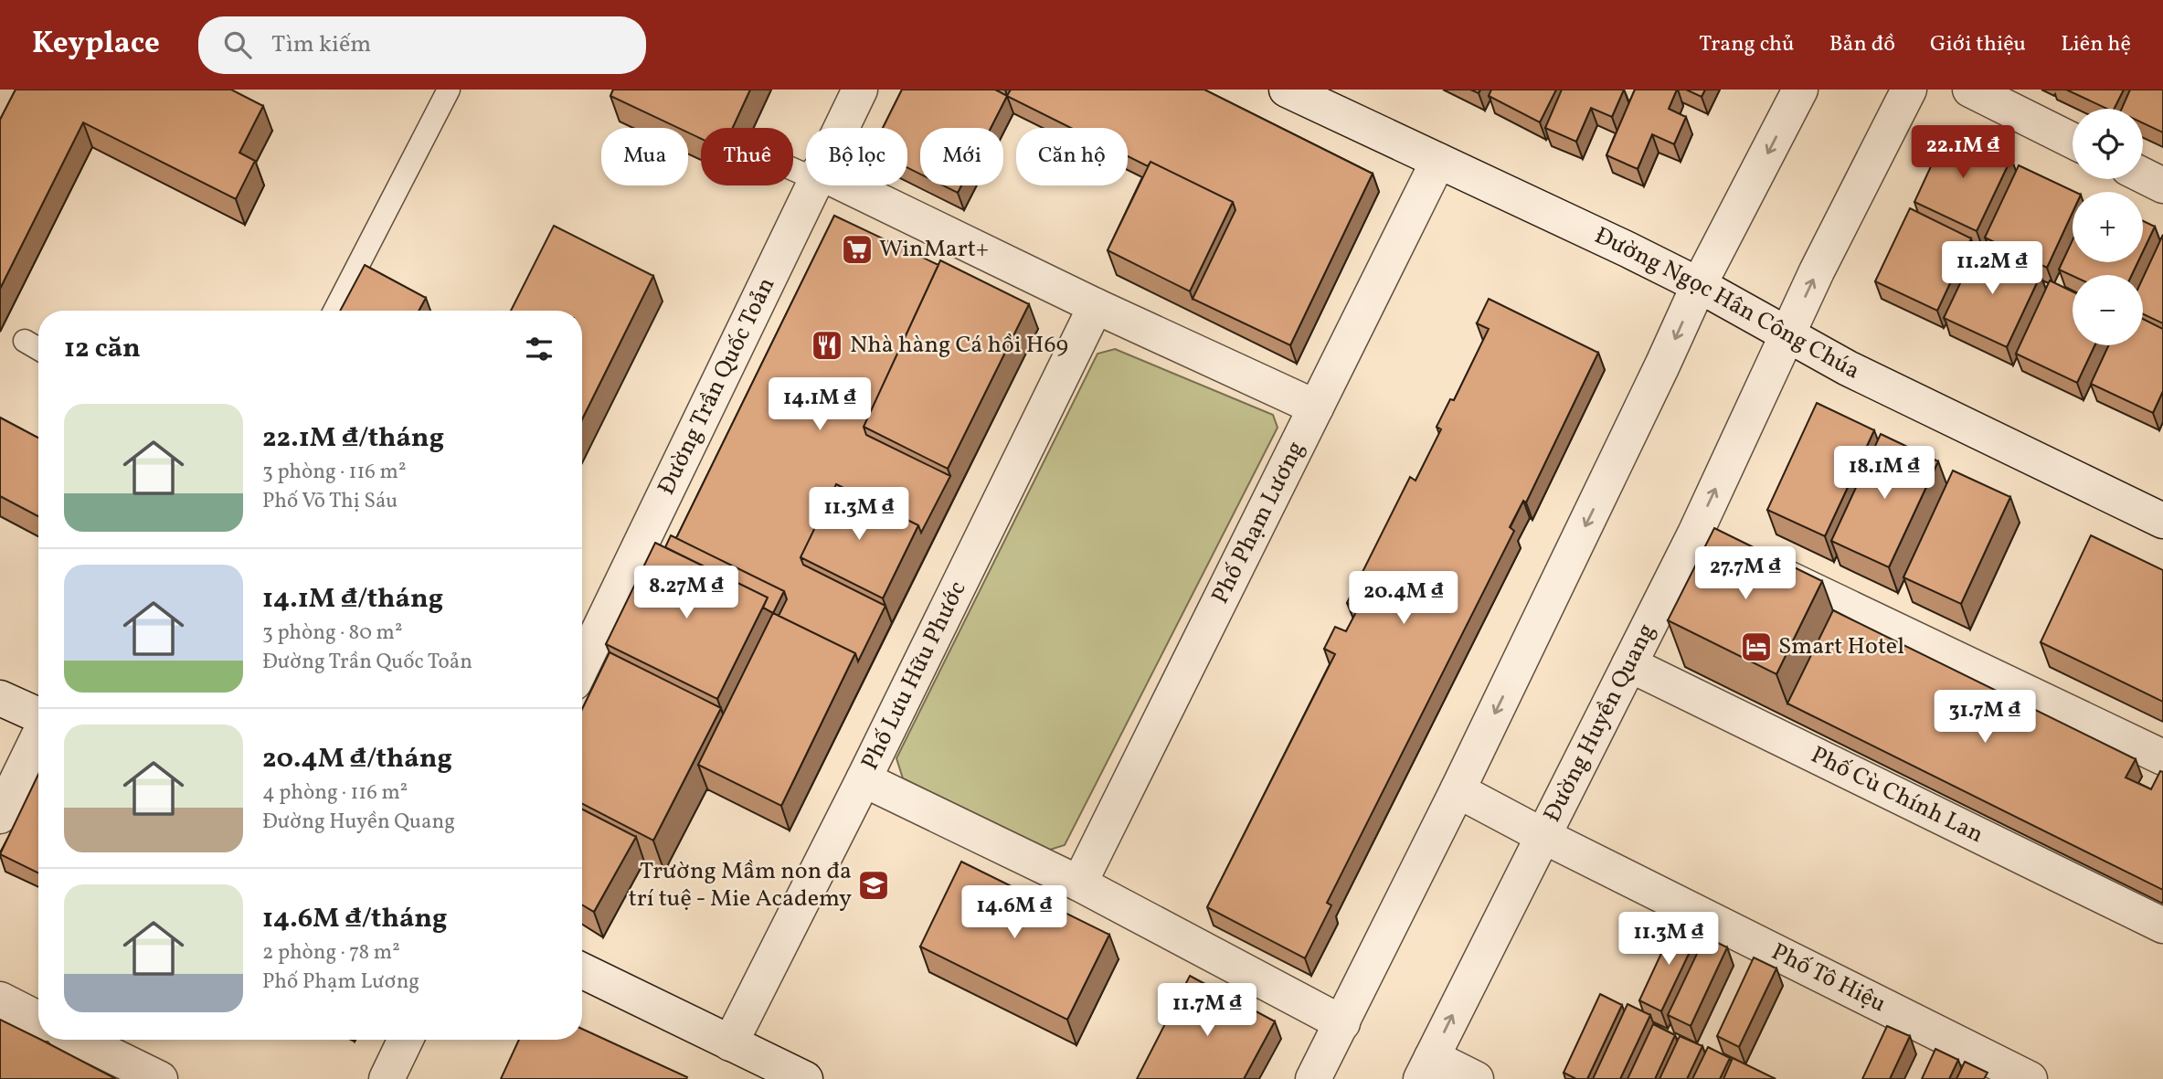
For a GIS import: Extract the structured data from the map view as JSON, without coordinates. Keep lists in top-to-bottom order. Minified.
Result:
{"streets":{"street":["Đường Ngọc Hân Công Chúa","Đường Trần Quốc Toản","Phố Phạm Lương","Phố Lưu Hữu Phước","Đường Huyền Quang","Phố Cù Chính Lan","Phố Tô Hiệu"]},"crossings":[["Đường Ngọc Hân Công Chúa","Phố Phạm Lương"],["Đường Ngọc Hân Công Chúa","Đường Huyền Quang"],["Đường Huyền Quang","Phố Cù Chính Lan"],["Đường Huyền Quang","Phố Tô Hiệu"]],"places":{"supermarket":["WinMart+"],"restaurant":["Nhà hàng Cá hồi H69"],"hotel":["Smart Hotel"],"school or university":["Trường Mầm non đa trí tuệ - Mie Academy"]},"page":{"header":"Keyplace","search":"Tìm kiếm","nav":["Trang chủ","Bản đồ","Giới thiệu","Liên hệ"],"map_buttons":["+","−"],"price":["22.1M ₫","11.2M ₫","14.1M ₫","18.1M ₫","11.3M ₫","27.7M ₫","8.27M ₫","20.4M ₫","31.7M ₫","14.6M ₫","11.3M ₫","11.7M ₫"],"chip":["Mua","Thuê","Bộ lọc","Mới","Căn hộ"],"heading":"12 căn","list":[{"name":"22.1M ₫/tháng","note":"3 phòng · 116 m² · Phố Võ Thị Sáu"},{"name":"14.1M ₫/tháng","note":"3 phòng · 80 m² · Đường Trần Quốc Toản"},{"name":"20.4M ₫/tháng","note":"4 phòng · 116 m² · Đường Huyền Quang"},{"name":"14.6M ₫/tháng","note":"2 phòng · 78 m² · Phố Phạm Lương"}]}}
